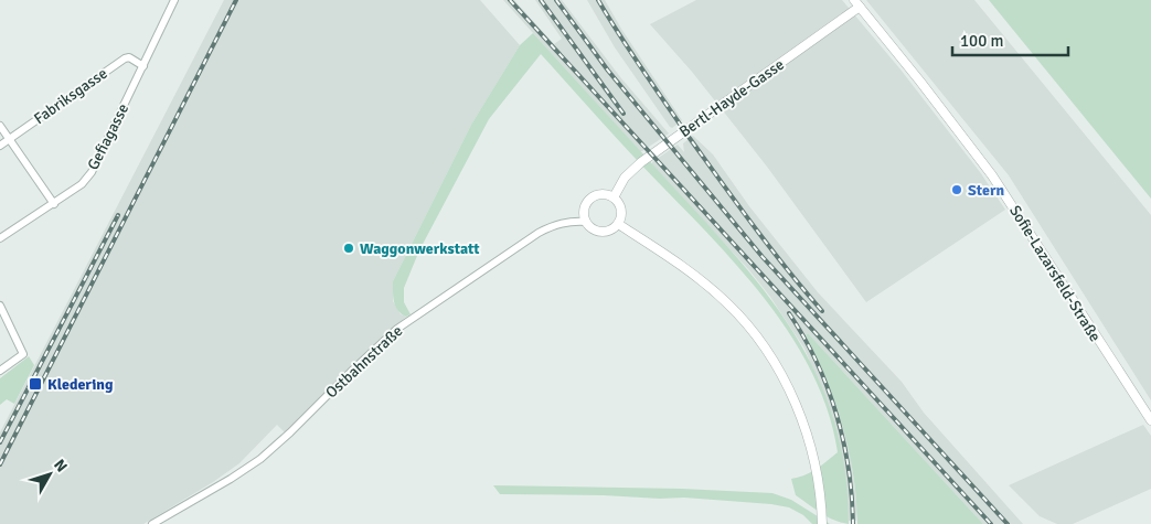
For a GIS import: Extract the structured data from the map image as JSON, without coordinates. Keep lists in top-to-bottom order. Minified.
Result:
{"streets":{"street":["Fabriksgasse","Bertl-Hayde-Gasse","Gefiagasse","Sofie-Lazarsfeld-Straße","Ostbahnstraße"]},"crossings":[["Fabriksgasse","Gefiagasse"],["Bertl-Hayde-Gasse","Sofie-Lazarsfeld-Straße"],["Bertl-Hayde-Gasse","Ostbahnstraße"]],"places":{"other":["Stern","Waggonwerkstatt"],"transit":["Kledering"]},"scale_bar":"100 m","north":"top right"}
